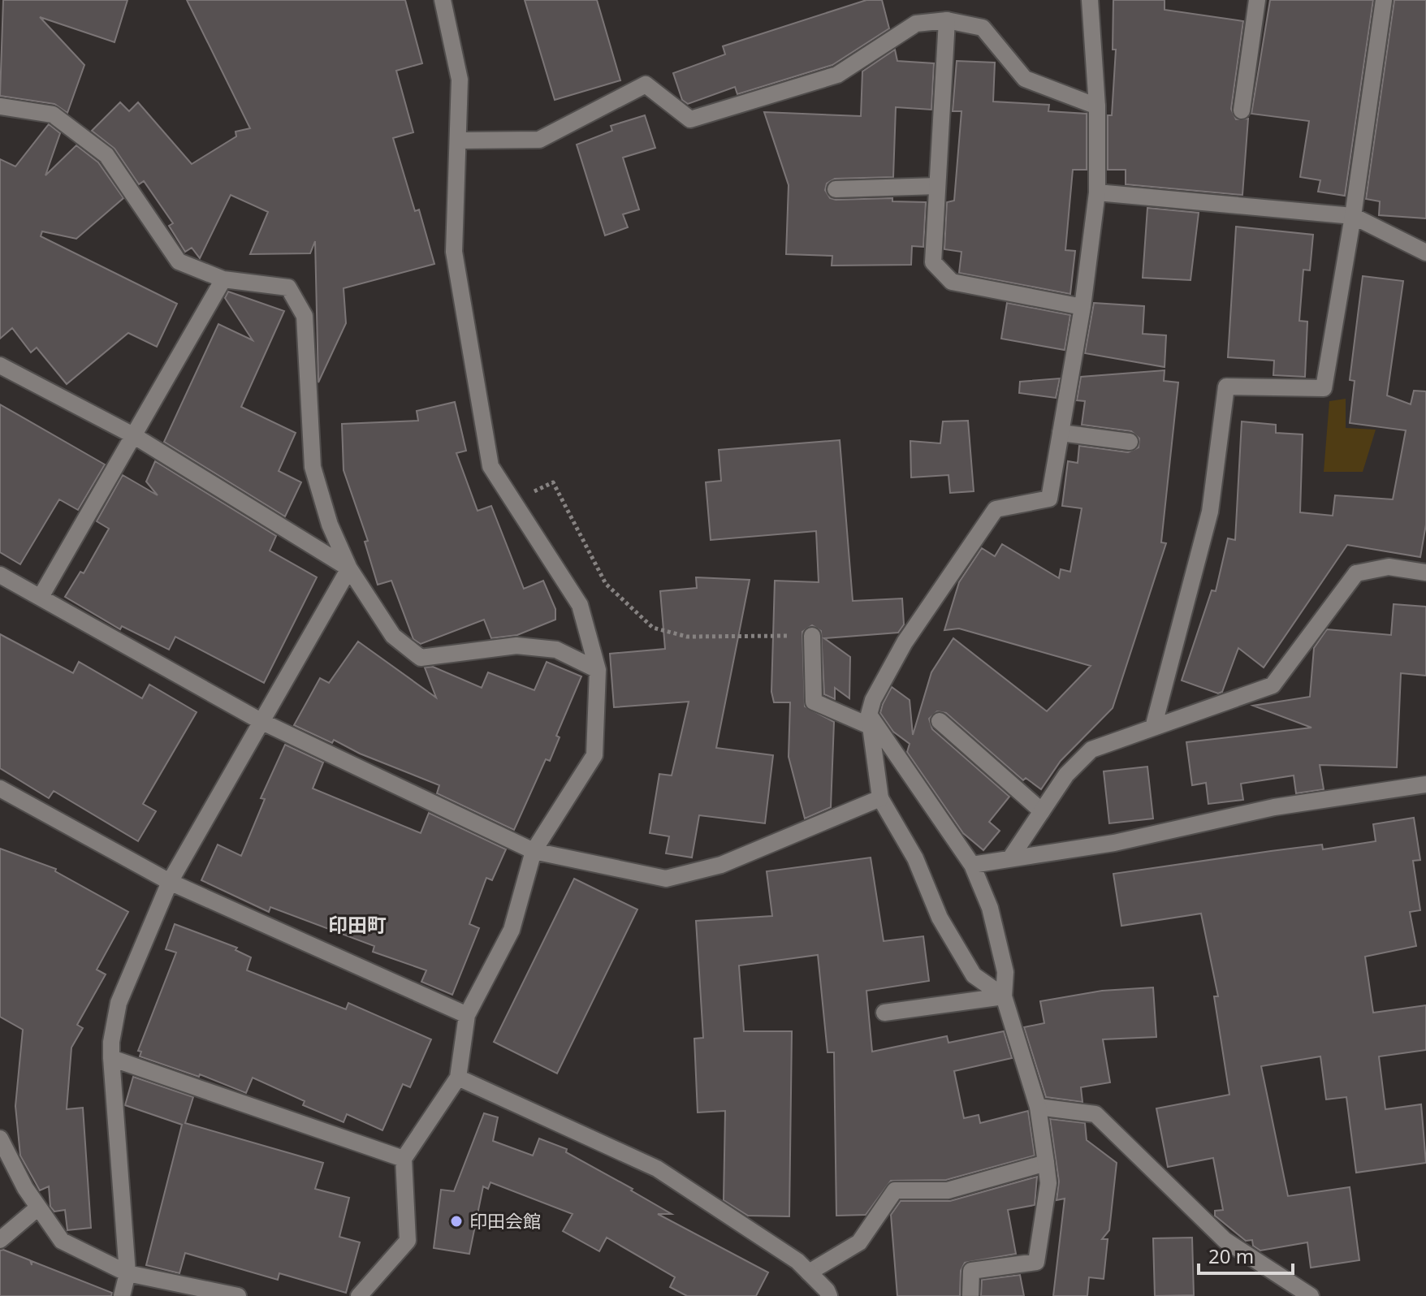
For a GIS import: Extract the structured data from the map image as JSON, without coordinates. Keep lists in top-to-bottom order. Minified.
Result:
{"districts":["印田町"],"places":["印田会館"],"scale_bar":"20 m"}
